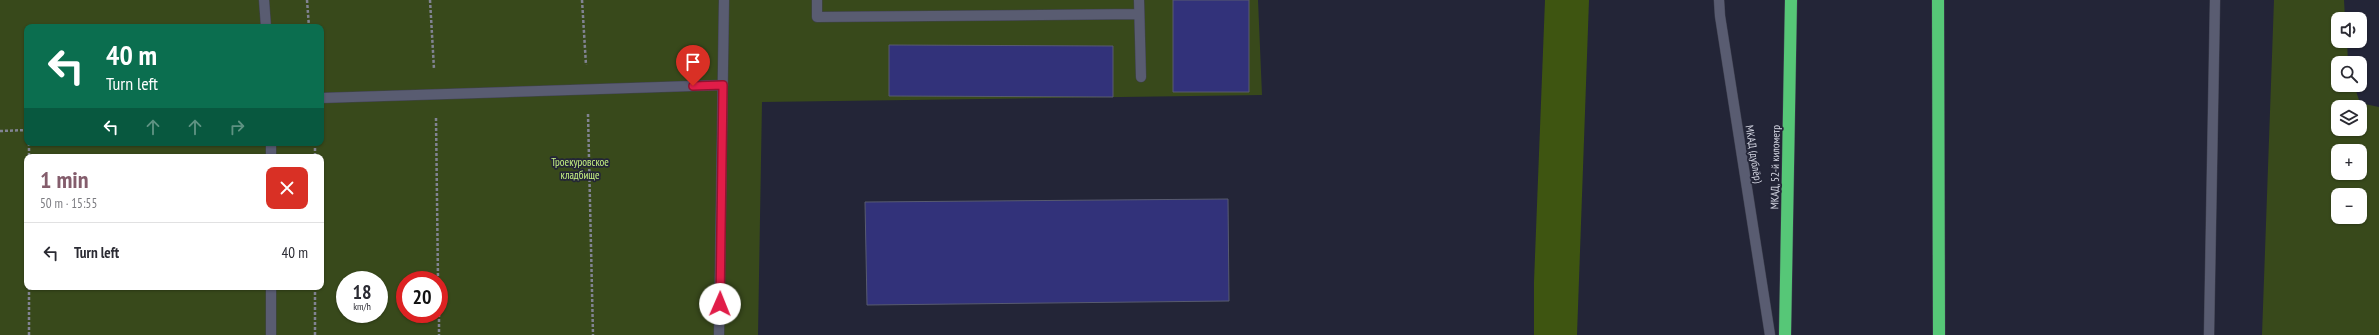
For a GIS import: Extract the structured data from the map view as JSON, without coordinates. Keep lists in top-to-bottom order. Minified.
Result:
{"streets":{"highway":["МКАД, 52-й километр"],"street":["МКАД (дублёр)"]},"parks":["Троекуровское кладбище"],"page":{"map_buttons":["+","−"],"turn":["40 m","Turn left"],"heading":["1 min","50 m · 15:55"],"list":[{"name":"Turn left","value":"40 m"}],"speed":"18 km/h","limit":"20"}}
